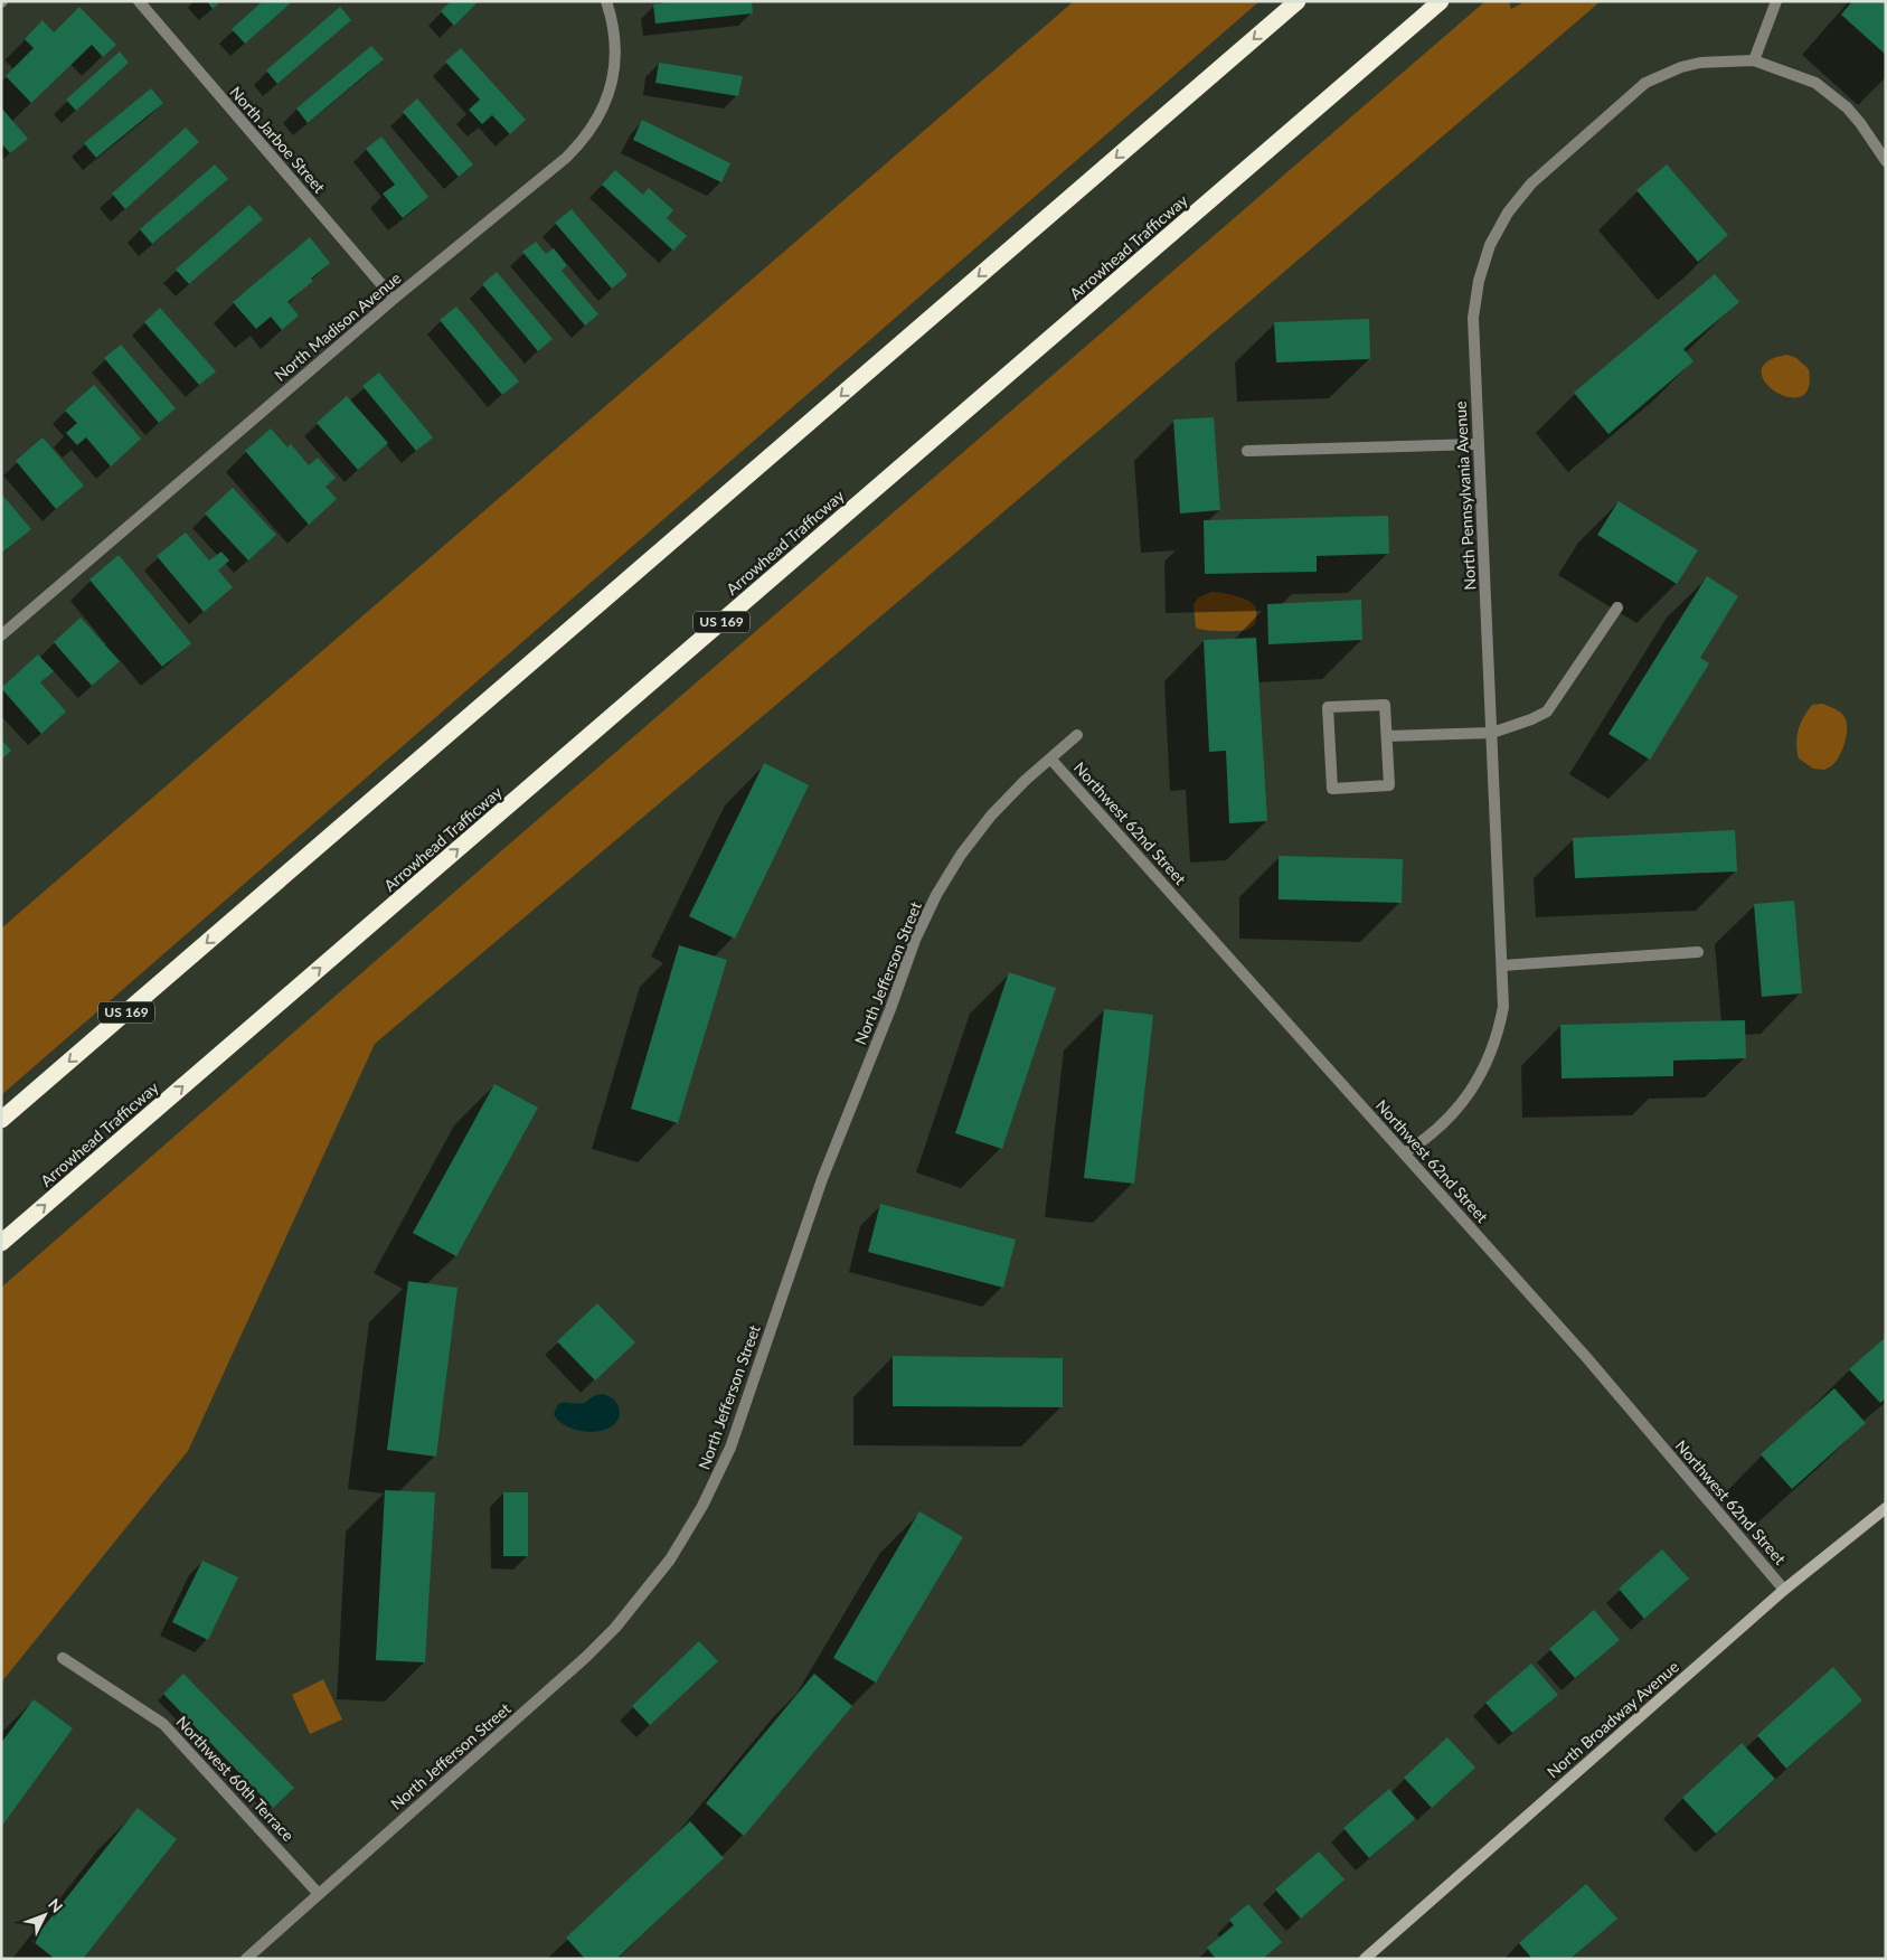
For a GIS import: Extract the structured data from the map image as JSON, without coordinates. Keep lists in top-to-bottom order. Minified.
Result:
{"streets":{"highway":["Arrowhead Trafficway","US 169"],"street":["North Jarboe Street","North Madison Avenue","North Pennsylvania Avenue","Northwest 62nd Street","North Jefferson Street","North Broadway Avenue","Northwest 60th Terrace"]},"crossings":[["North Jarboe Street","North Madison Avenue"],["North Pennsylvania Avenue","Northwest 62nd Street"],["Northwest 62nd Street","North Jefferson Street"],["Northwest 62nd Street","North Broadway Avenue"],["North Jefferson Street","Northwest 60th Terrace"]],"north":"top right"}
